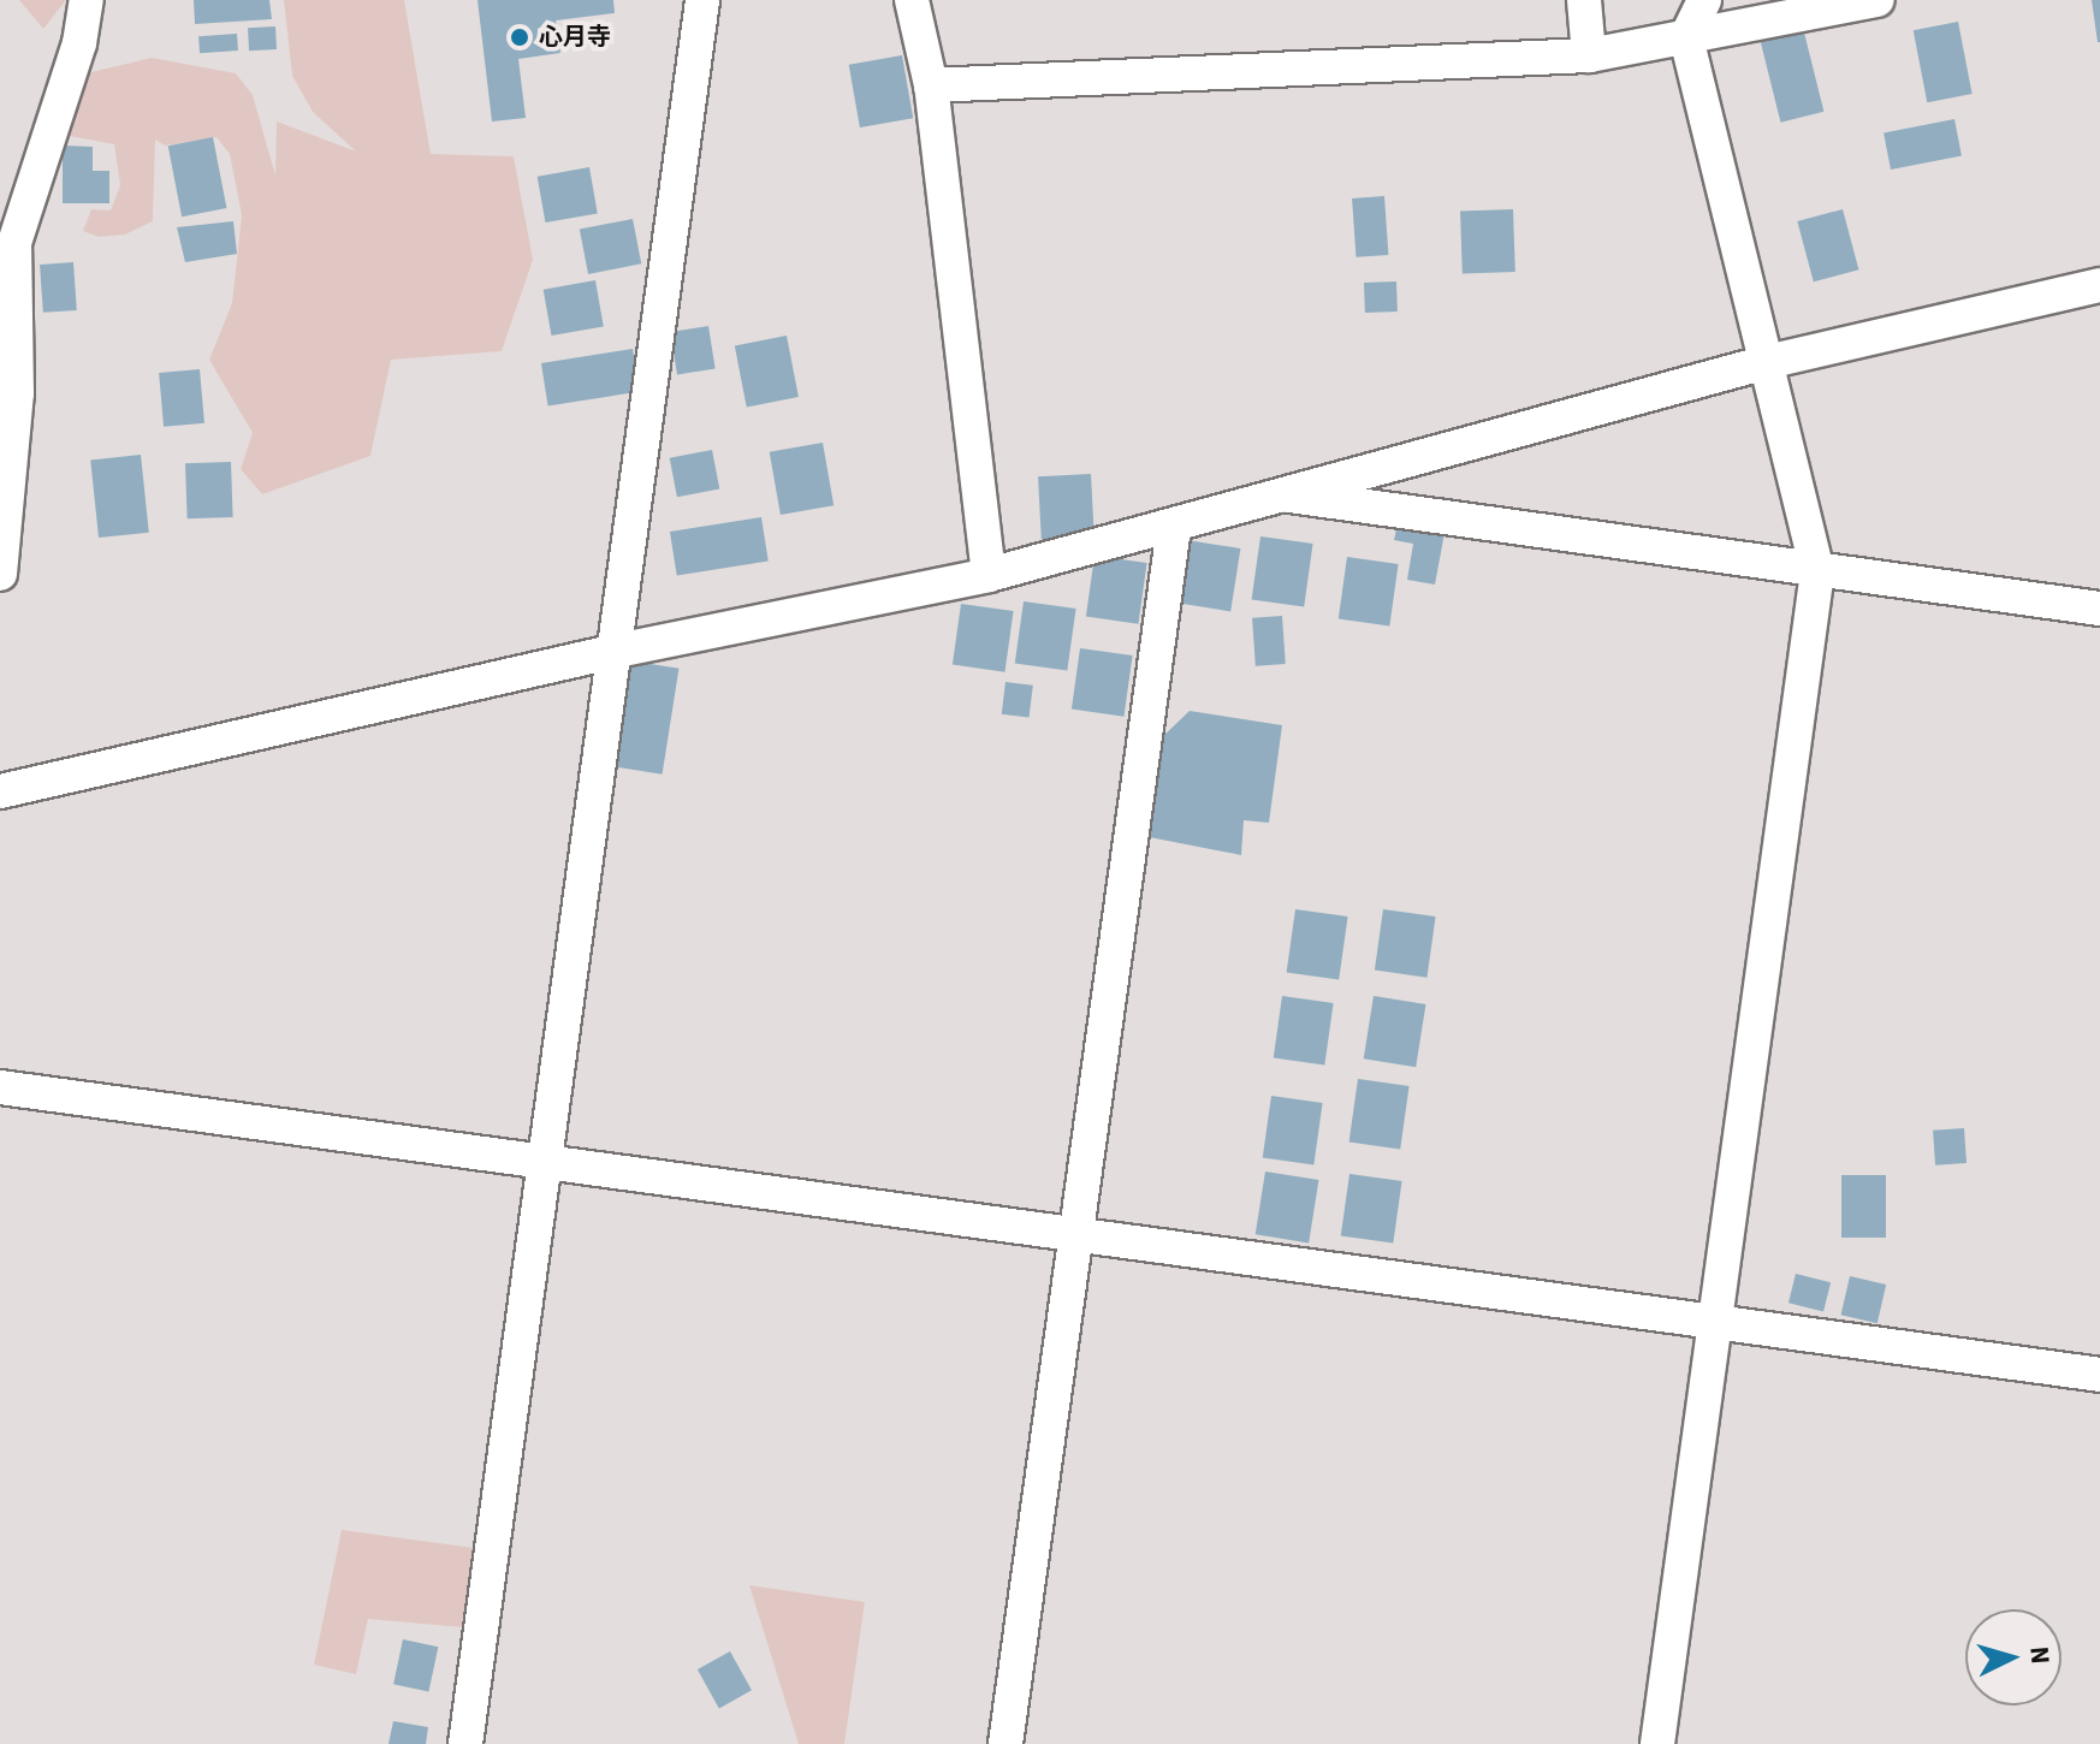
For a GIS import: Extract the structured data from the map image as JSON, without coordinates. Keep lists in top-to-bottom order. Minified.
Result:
{"places":["心月寺"],"north":"right"}
